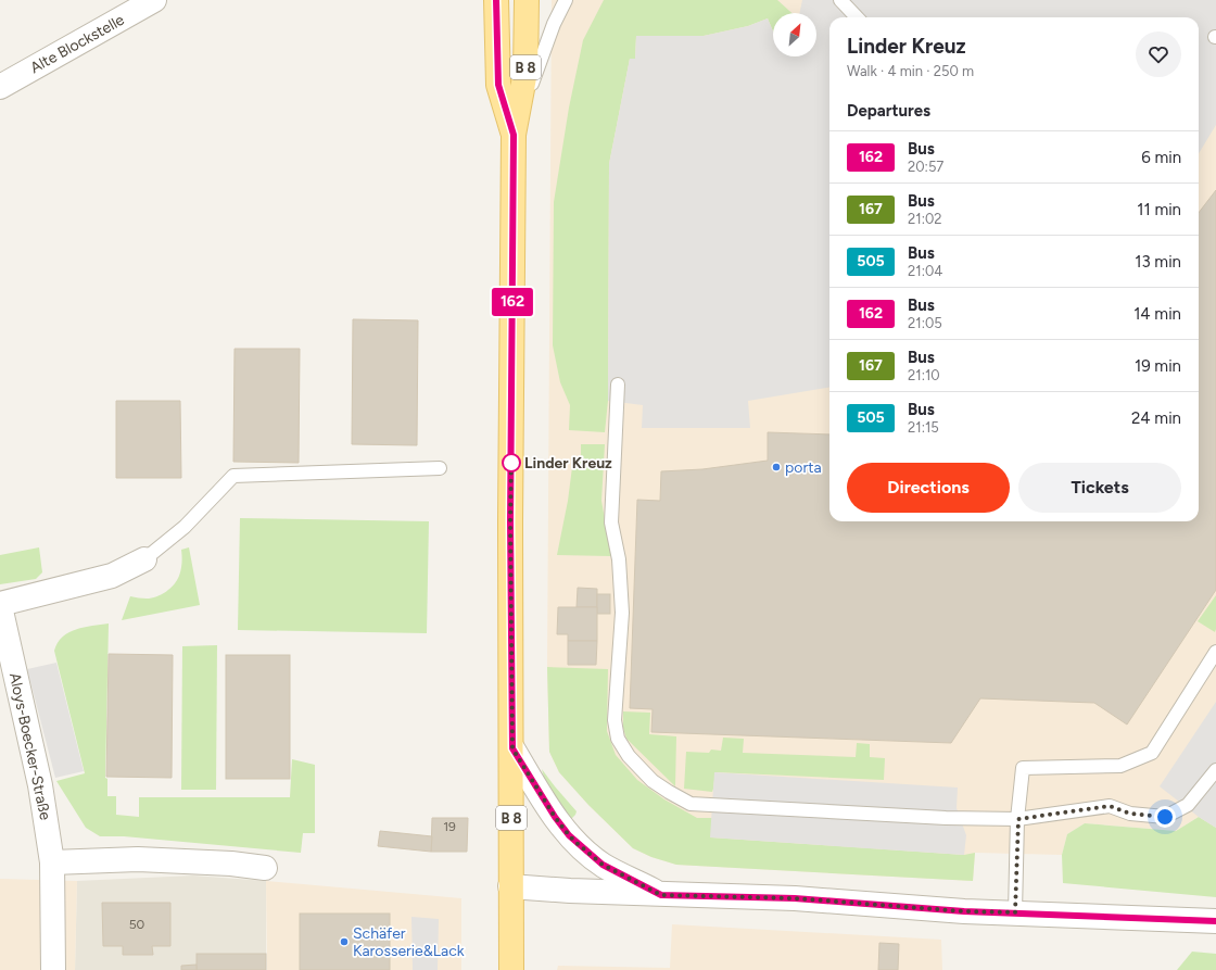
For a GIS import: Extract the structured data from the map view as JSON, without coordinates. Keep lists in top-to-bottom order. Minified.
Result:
{"streets":{"main road":["B 8"],"street":["Alte Blockstelle","Aloys-Boecker-Straße"]},"places":["Linder Kreuz","porta","Schäfer Karosserie&Lack"],"lines":["bus line 162"],"house_numbers":["19","50"],"north":"top right","page":{"on_map":"162","heading":[["Linder Kreuz","Walk · 4 min · 250 m"],"Departures"],"list":[{"mark":"162","name":"Bus","note":"20:57","value":"6 min"},{"mark":"167","name":"Bus","note":"21:02","value":"11 min"},{"mark":"505","name":"Bus","note":"21:04","value":"13 min"},{"mark":"162","name":"Bus","note":"21:05","value":"14 min"},{"mark":"167","name":"Bus","note":"21:10","value":"19 min"},{"mark":"505","name":"Bus","note":"21:15","value":"24 min"}],"buttons":["Directions","Tickets"]}}
